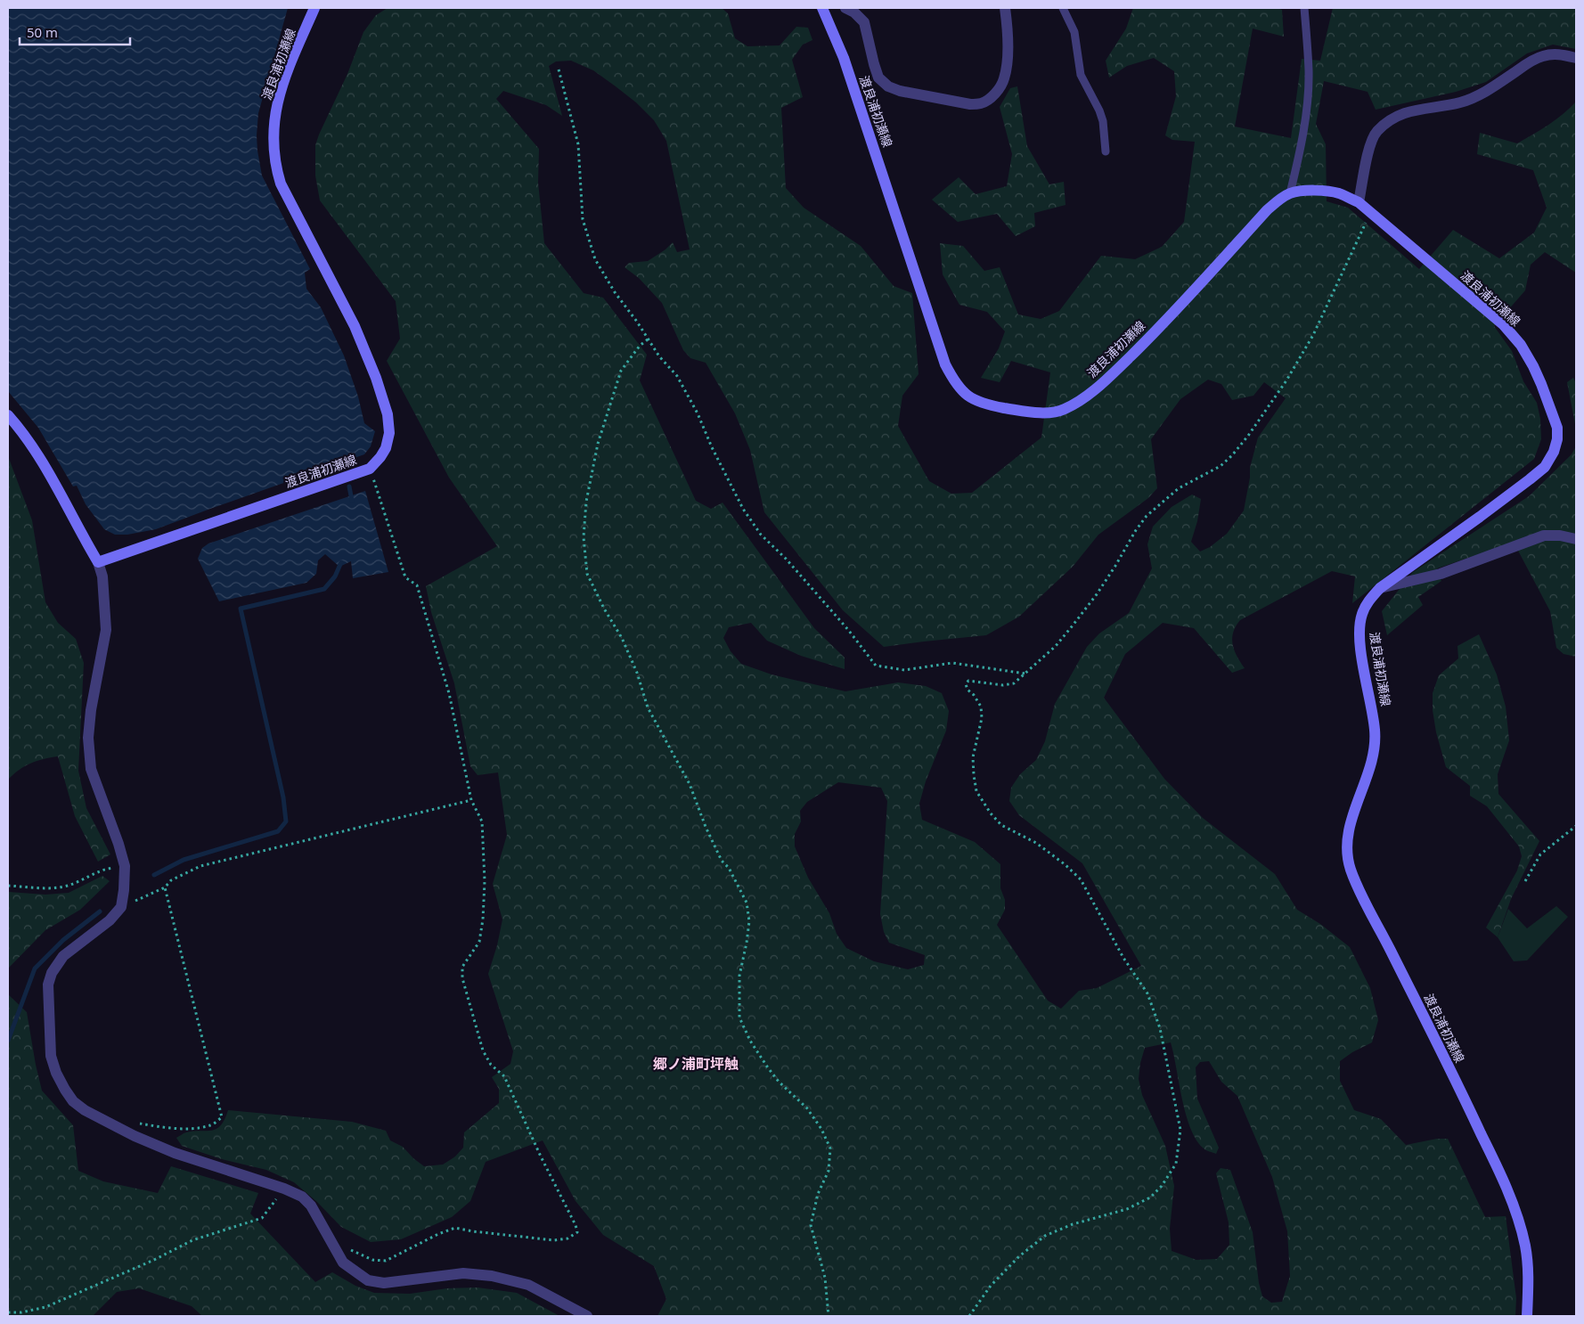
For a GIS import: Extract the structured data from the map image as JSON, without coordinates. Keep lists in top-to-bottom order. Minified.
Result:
{"streets":{"main road":["渡良浦初瀬線"]},"districts":["郷ノ浦町坪触"],"scale_bar":"50 m"}
